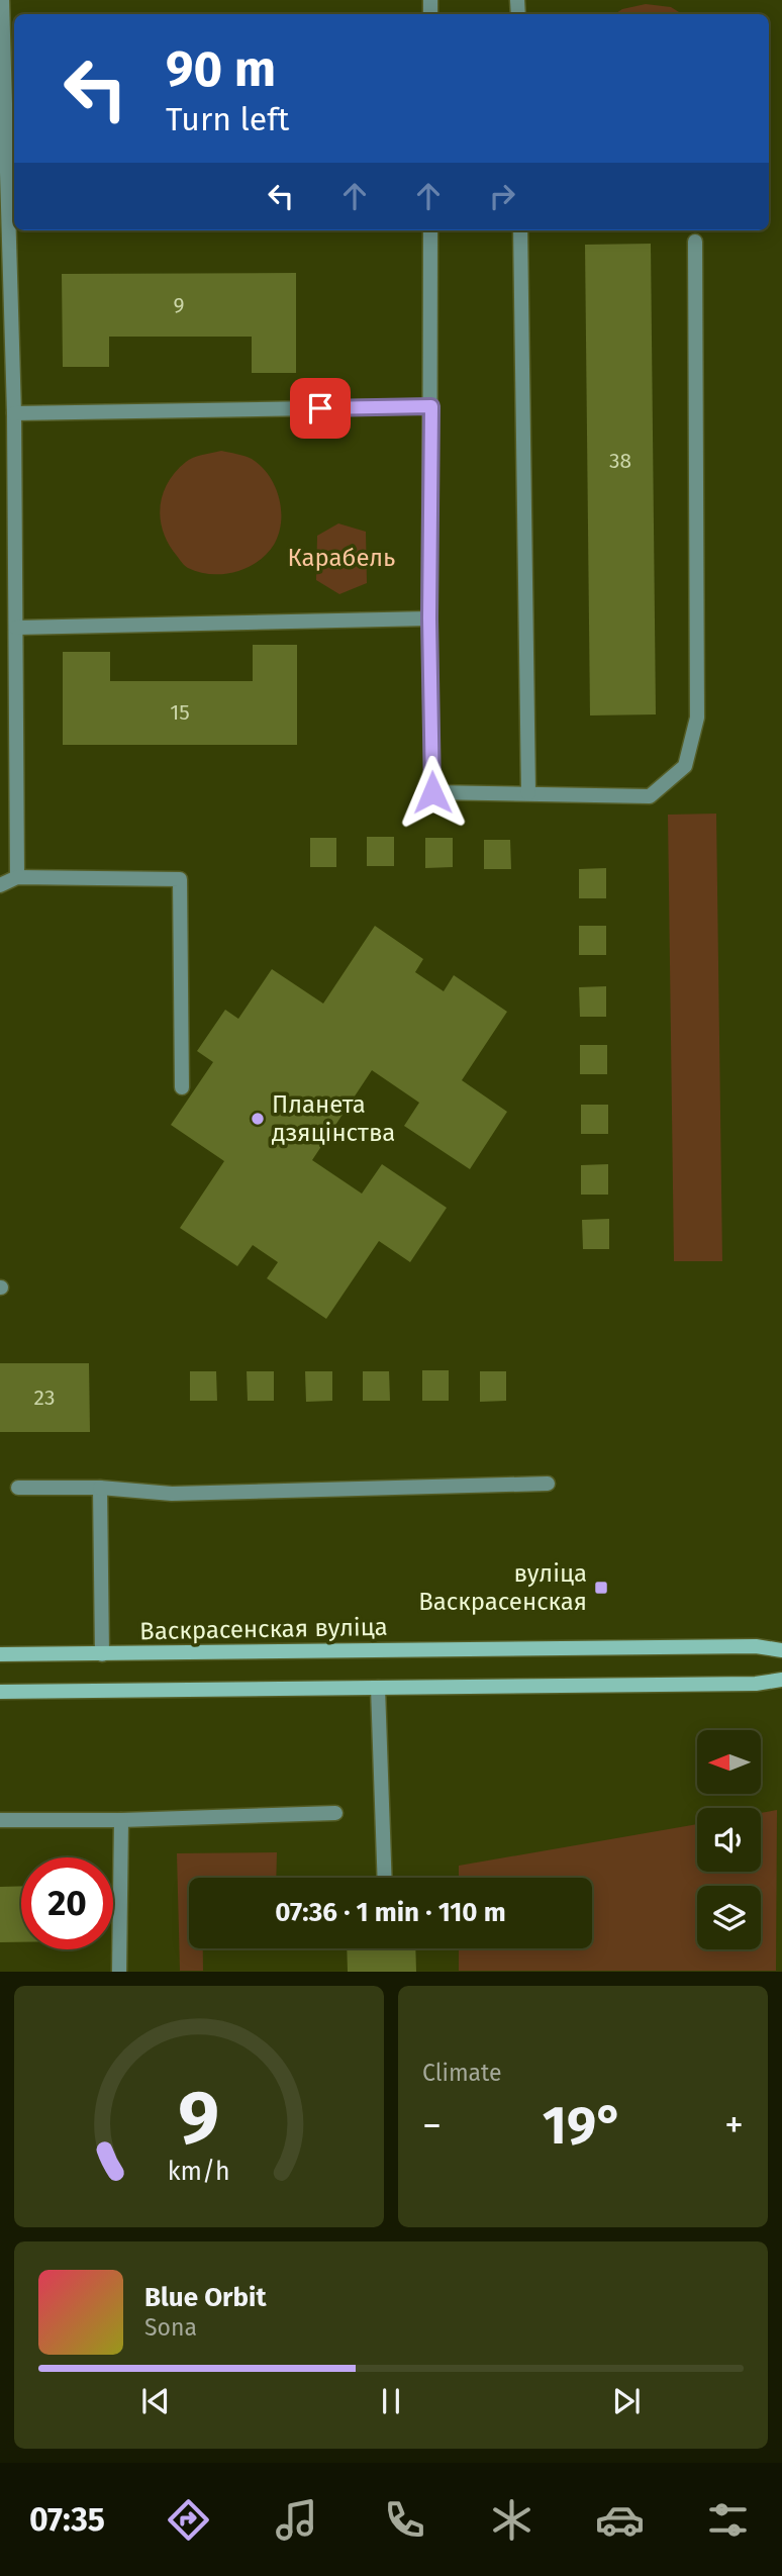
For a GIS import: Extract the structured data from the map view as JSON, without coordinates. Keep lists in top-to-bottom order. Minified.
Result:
{"streets":{"main road":["Васкрасенская вуліца"]},"parks":["Карабель"],"places":{"other":["Планета дзяцінства"],"transit":["вуліца Васкрасенская"]},"house_numbers":["9","38","15","23"],"north":"left","page":{"turn":["90 m","Turn left"],"limit":"20","trip":"07:36 · 1 min · 110 m","tile":"Climate","heat":["−","19°","+"],"song":["Blue Orbit","Sona"],"tabs":"07:35","gauge":["9","km/h"]}}
